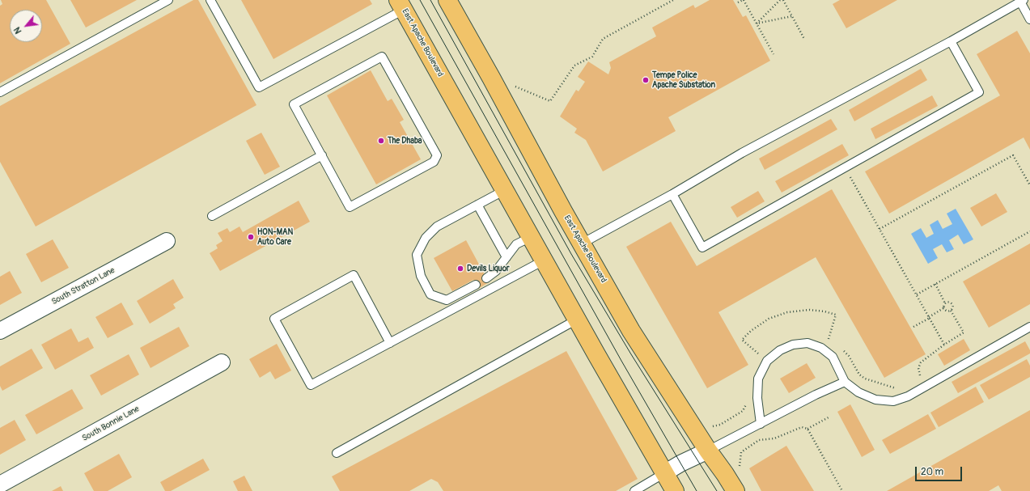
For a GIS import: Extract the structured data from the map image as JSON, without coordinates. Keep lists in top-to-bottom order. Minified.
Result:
{"streets":{"main road":["East Apache Boulevard"],"street":["South Stratton Lane","South Bonnie Lane"]},"places":["Tempe Police Apache Substation","The Dhaba","HON-MAN Auto Care","Devils Liquor"],"scale_bar":"20 m","north":"bottom left"}
